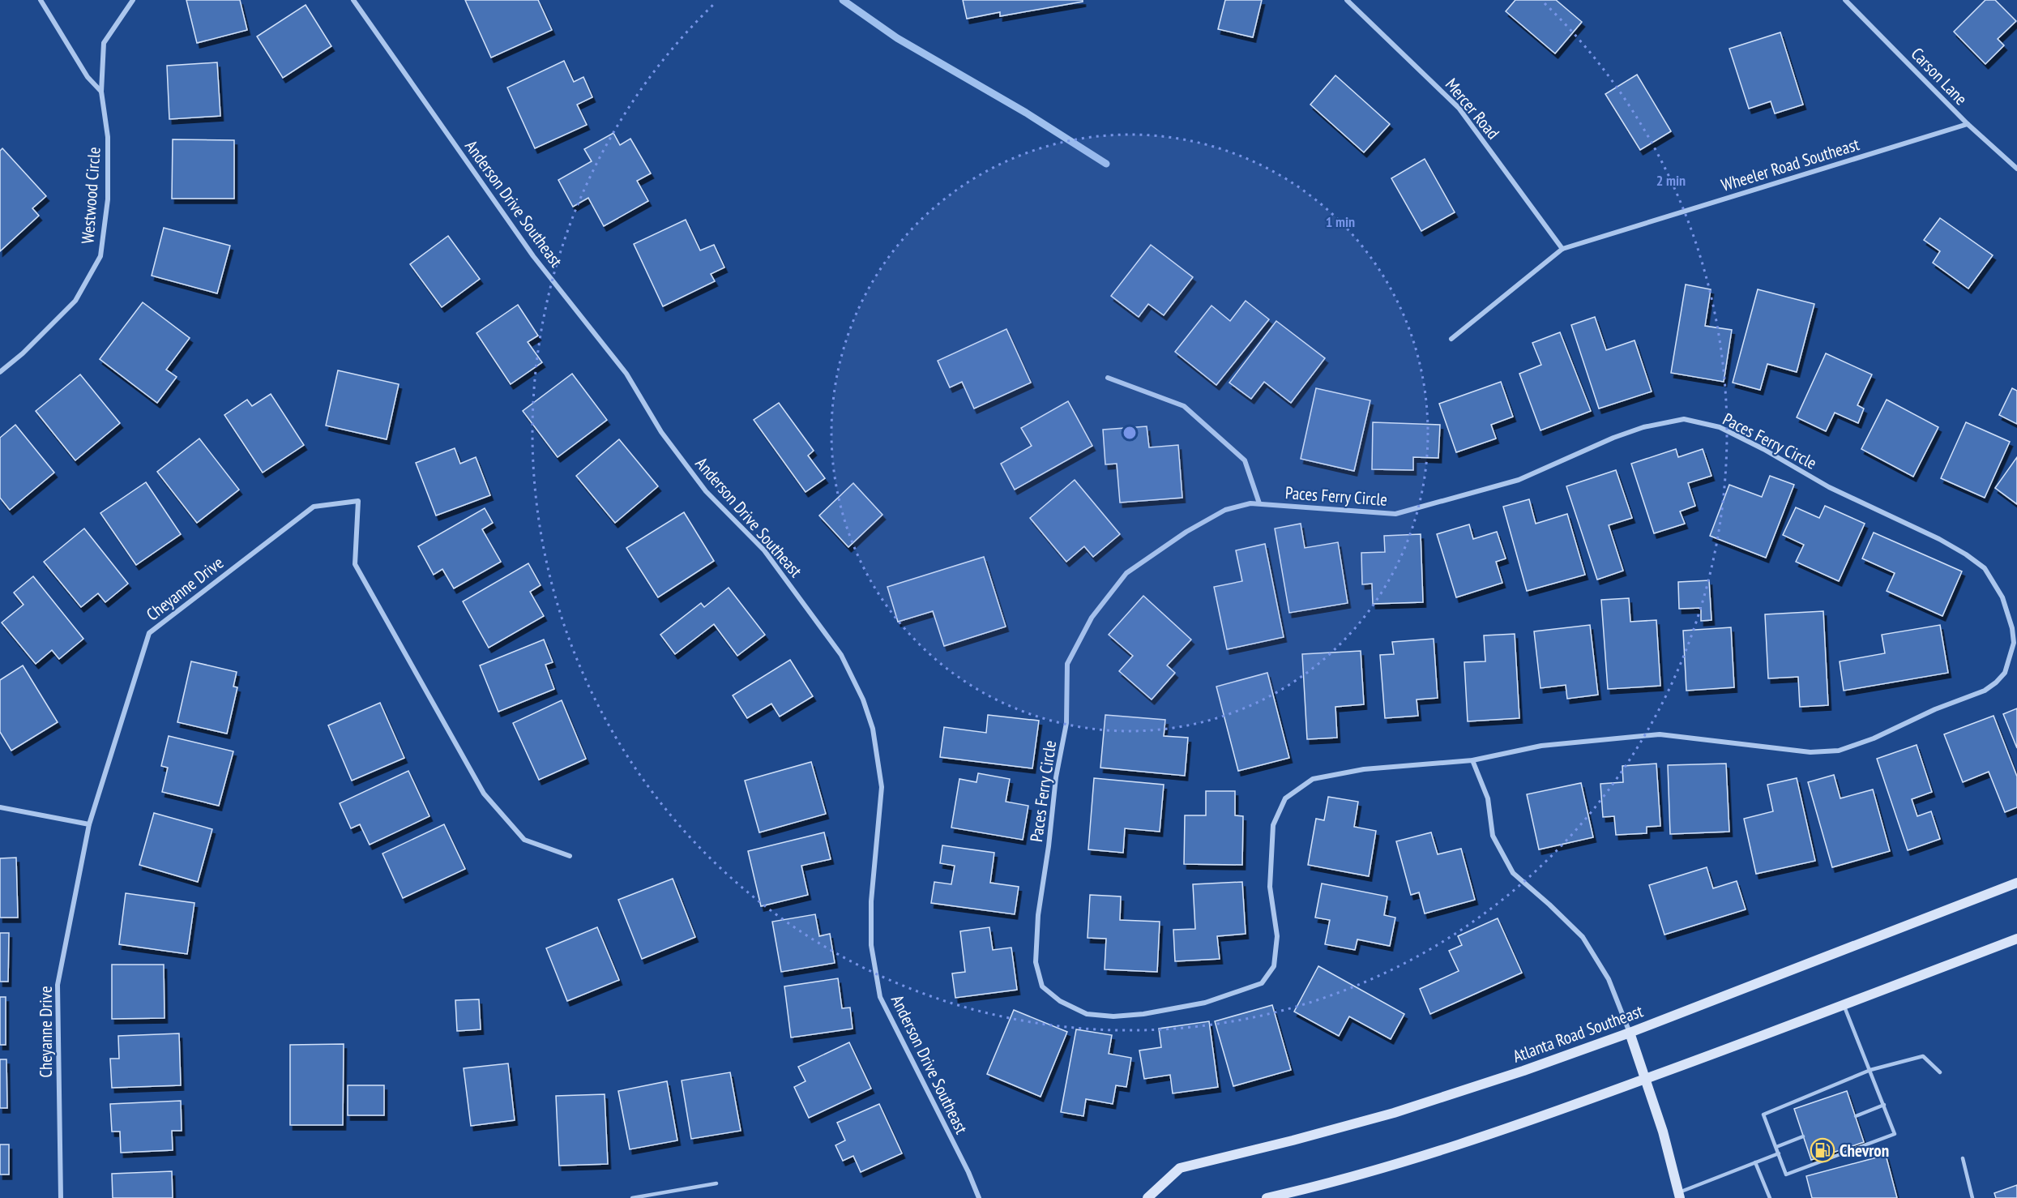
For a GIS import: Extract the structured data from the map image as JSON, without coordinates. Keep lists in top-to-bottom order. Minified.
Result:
{"streets":{"main road":["Atlanta Road Southeast"],"street":["Carson Lane","Mercer Road","Wheeler Road Southeast","Westwood Circle","Anderson Drive Southeast","Paces Ferry Circle","Cheyanne Drive"]},"crossings":[["Carson Lane","Wheeler Road Southeast"],["Mercer Road","Wheeler Road Southeast"]],"places":{"fuel station":["Chevron"]},"rings":["2 min","1 min"]}
